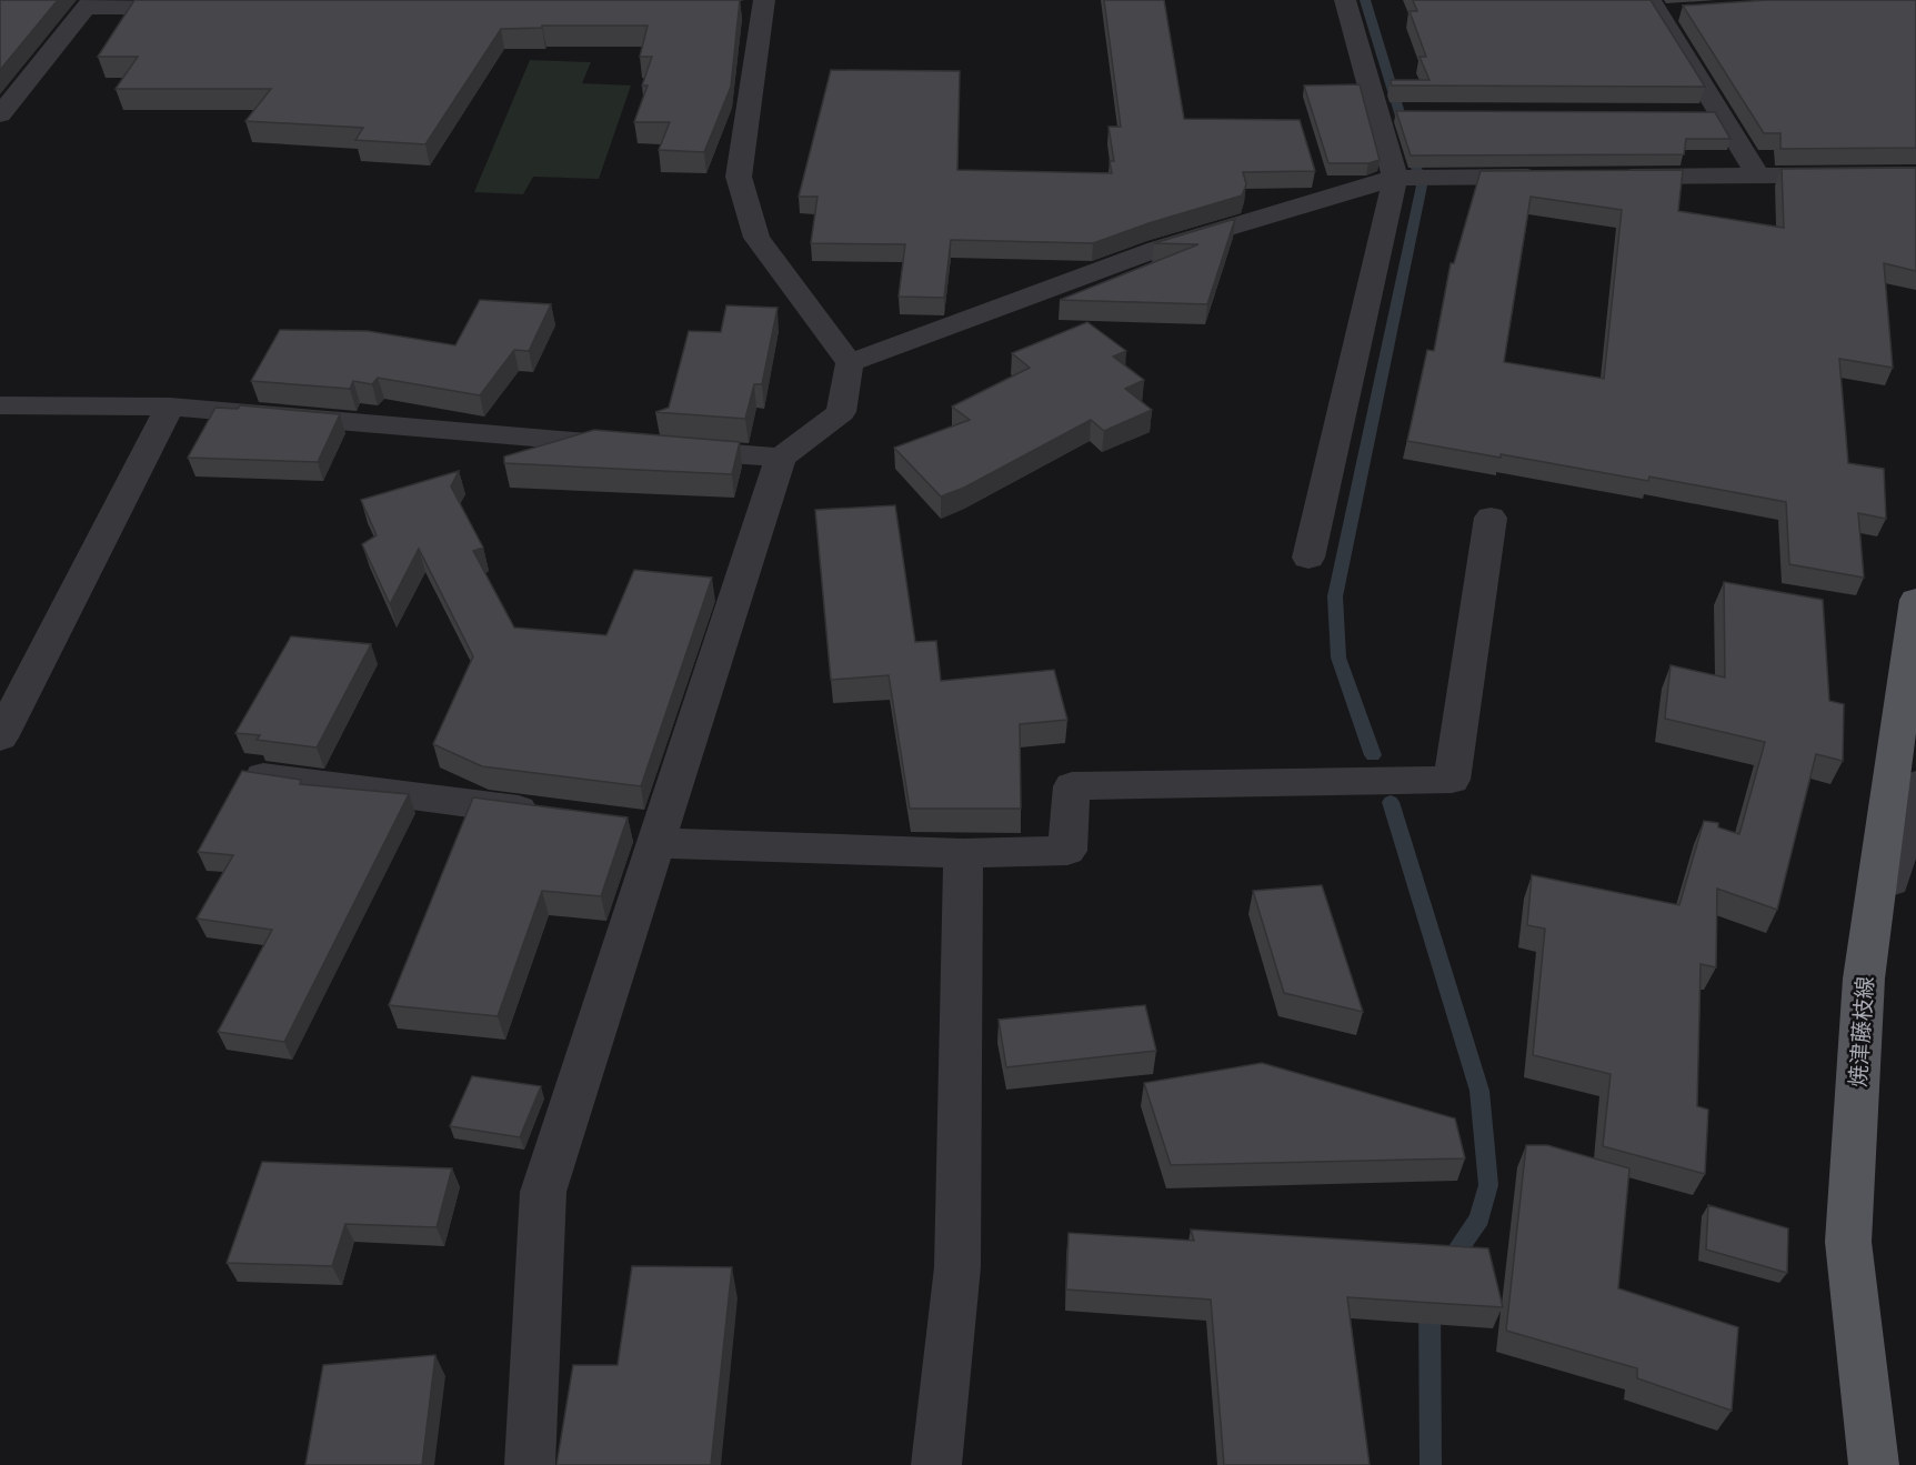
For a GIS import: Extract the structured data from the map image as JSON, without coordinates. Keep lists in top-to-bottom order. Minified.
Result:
{"streets":{"main road":["焼津藤枝線"]}}
